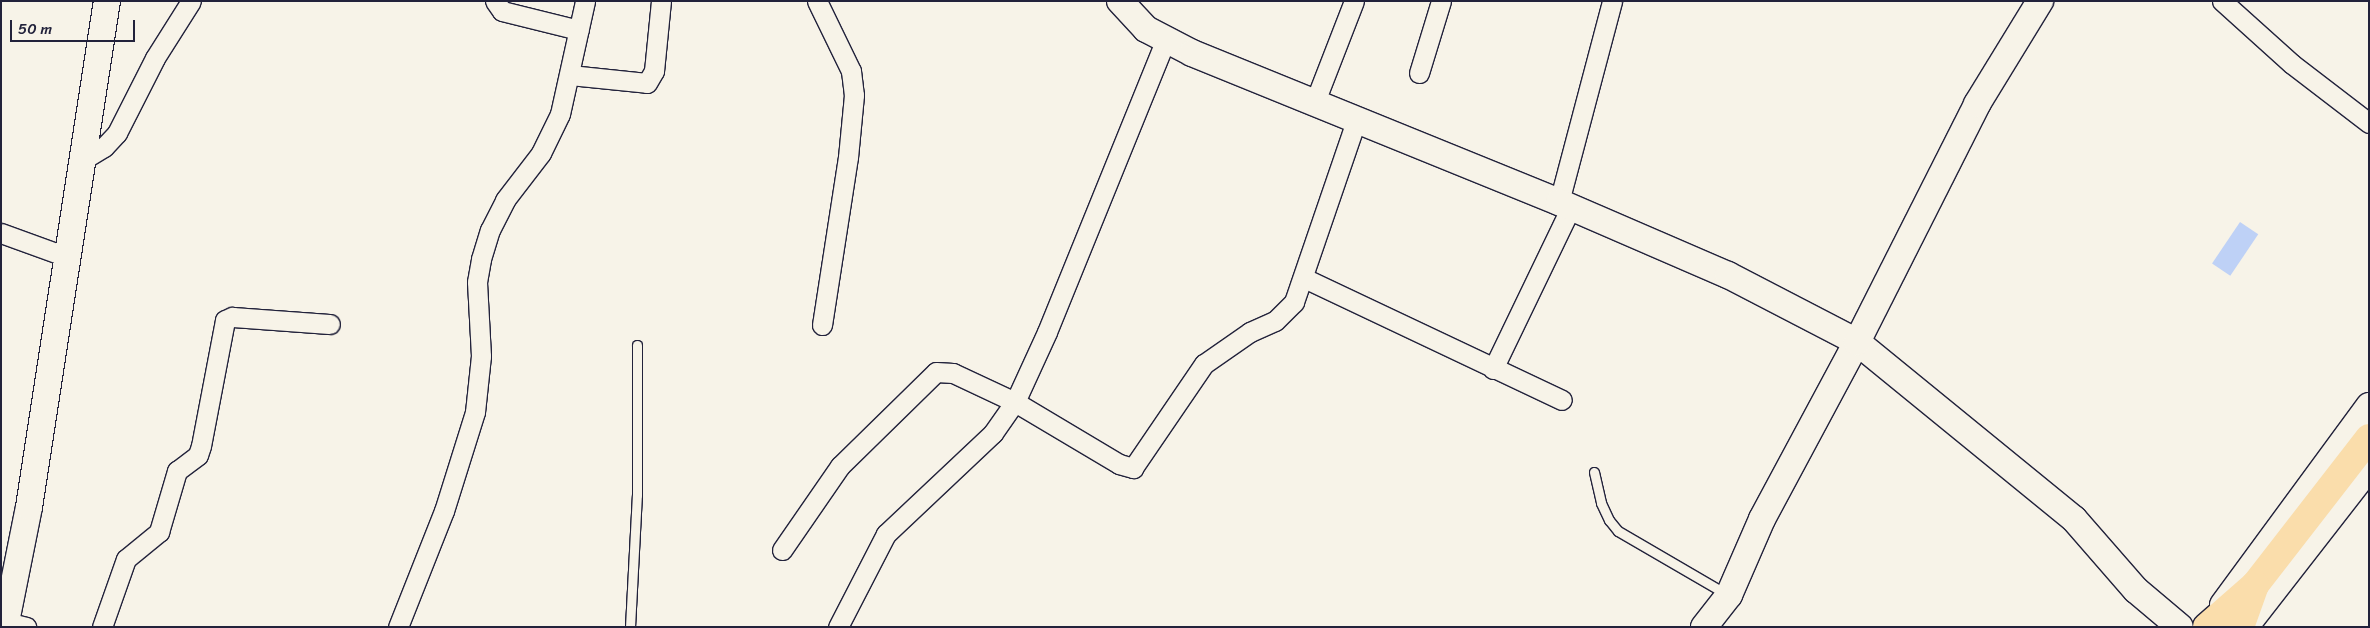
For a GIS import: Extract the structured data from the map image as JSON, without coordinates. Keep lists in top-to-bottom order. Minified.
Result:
{"scale_bar":"50 m"}
